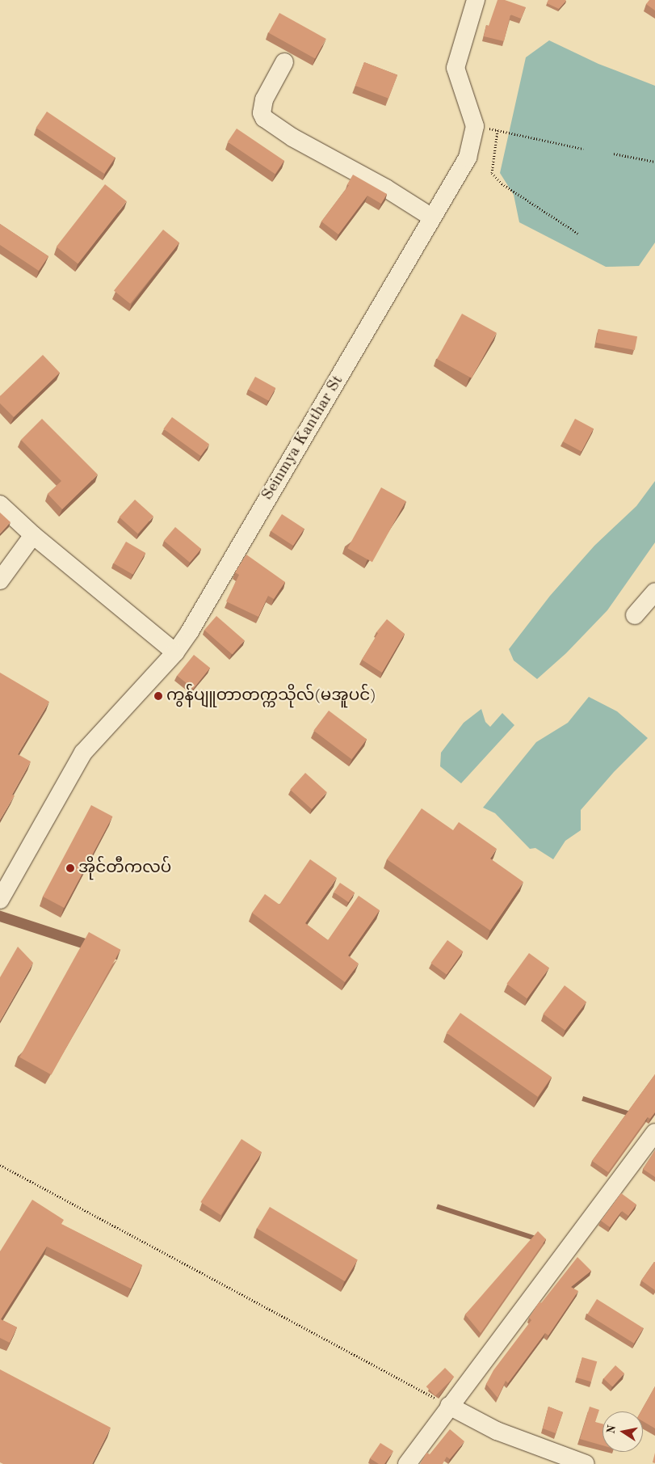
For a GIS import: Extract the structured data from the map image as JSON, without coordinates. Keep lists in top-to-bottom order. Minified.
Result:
{"streets":{"street":["Seinmya Kanthar St"]},"places":["ကွန်ပျူတာတက္ကသိုလ်(မအူပင်)","အိုင်တီကလပ်"],"north":"left"}
